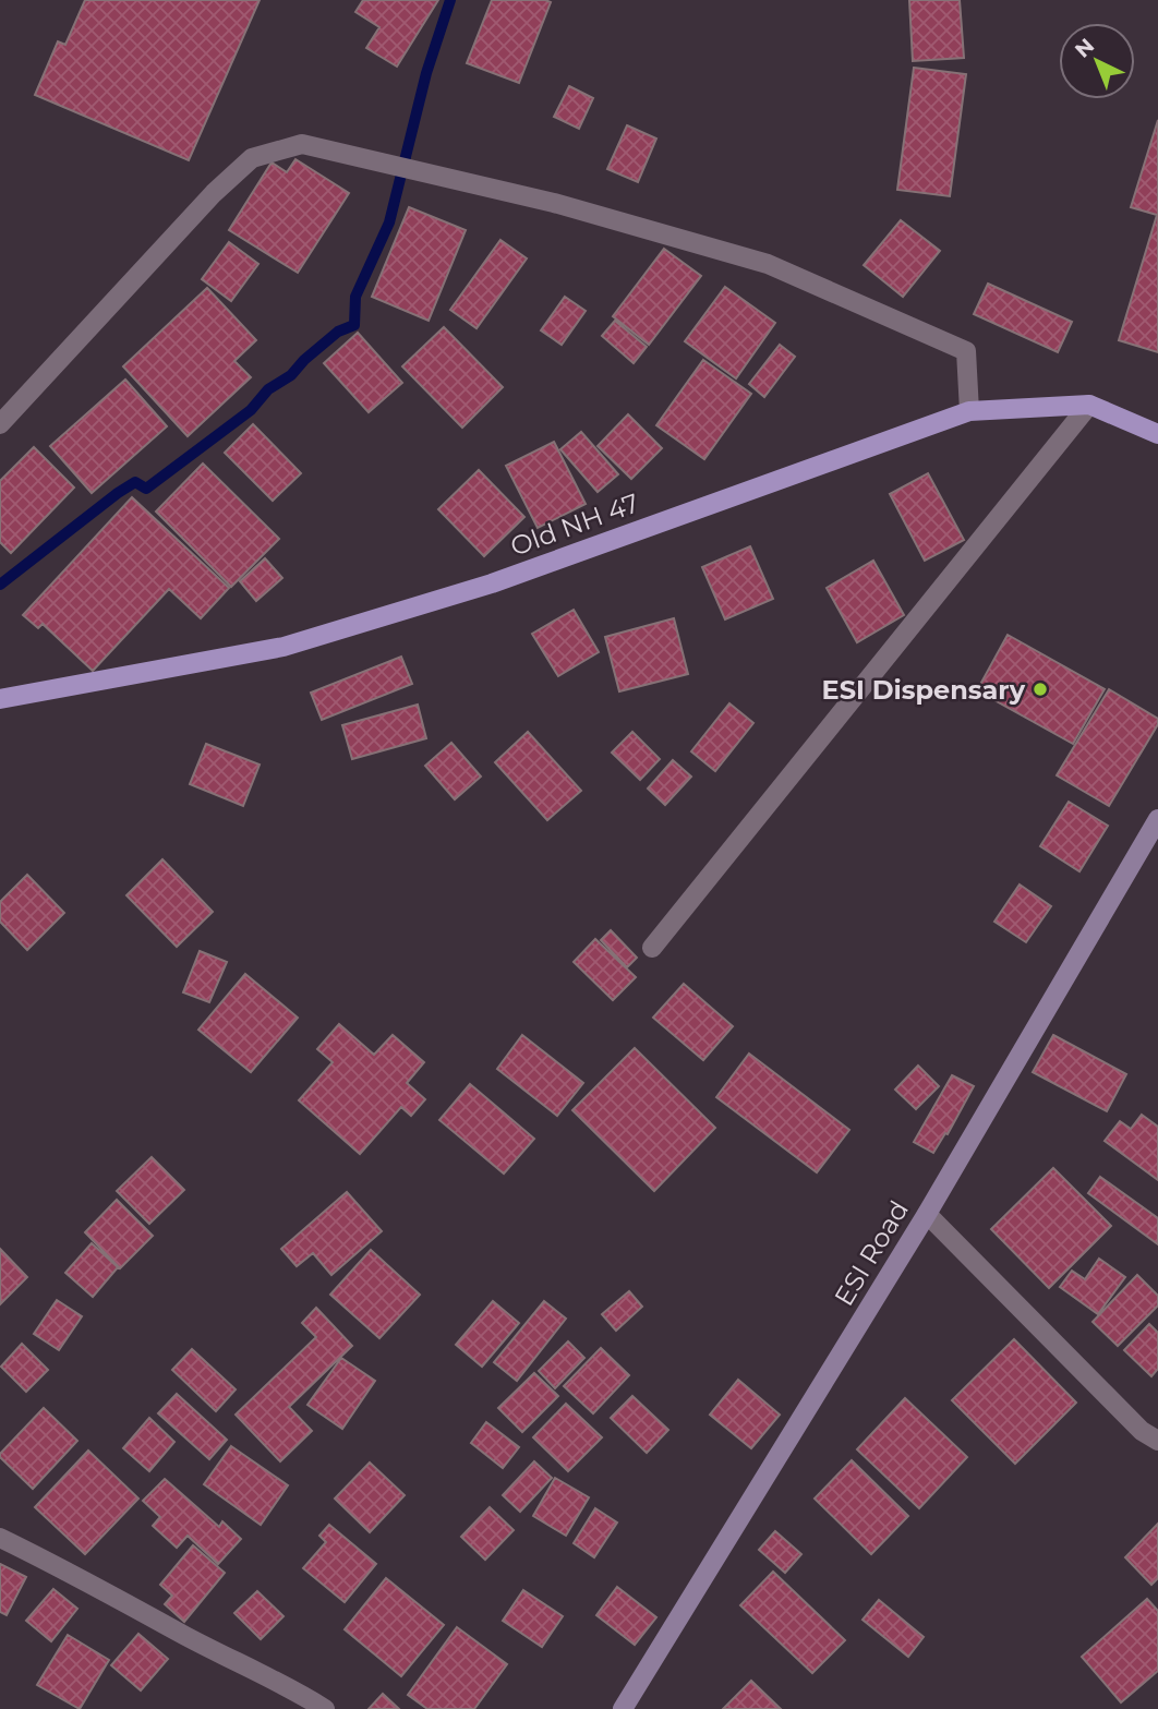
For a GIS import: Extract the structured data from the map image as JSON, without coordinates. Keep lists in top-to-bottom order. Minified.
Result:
{"streets":{"main road":["Old NH 47","ESI Road"]},"places":["ESI Dispensary"],"north":"top left"}
